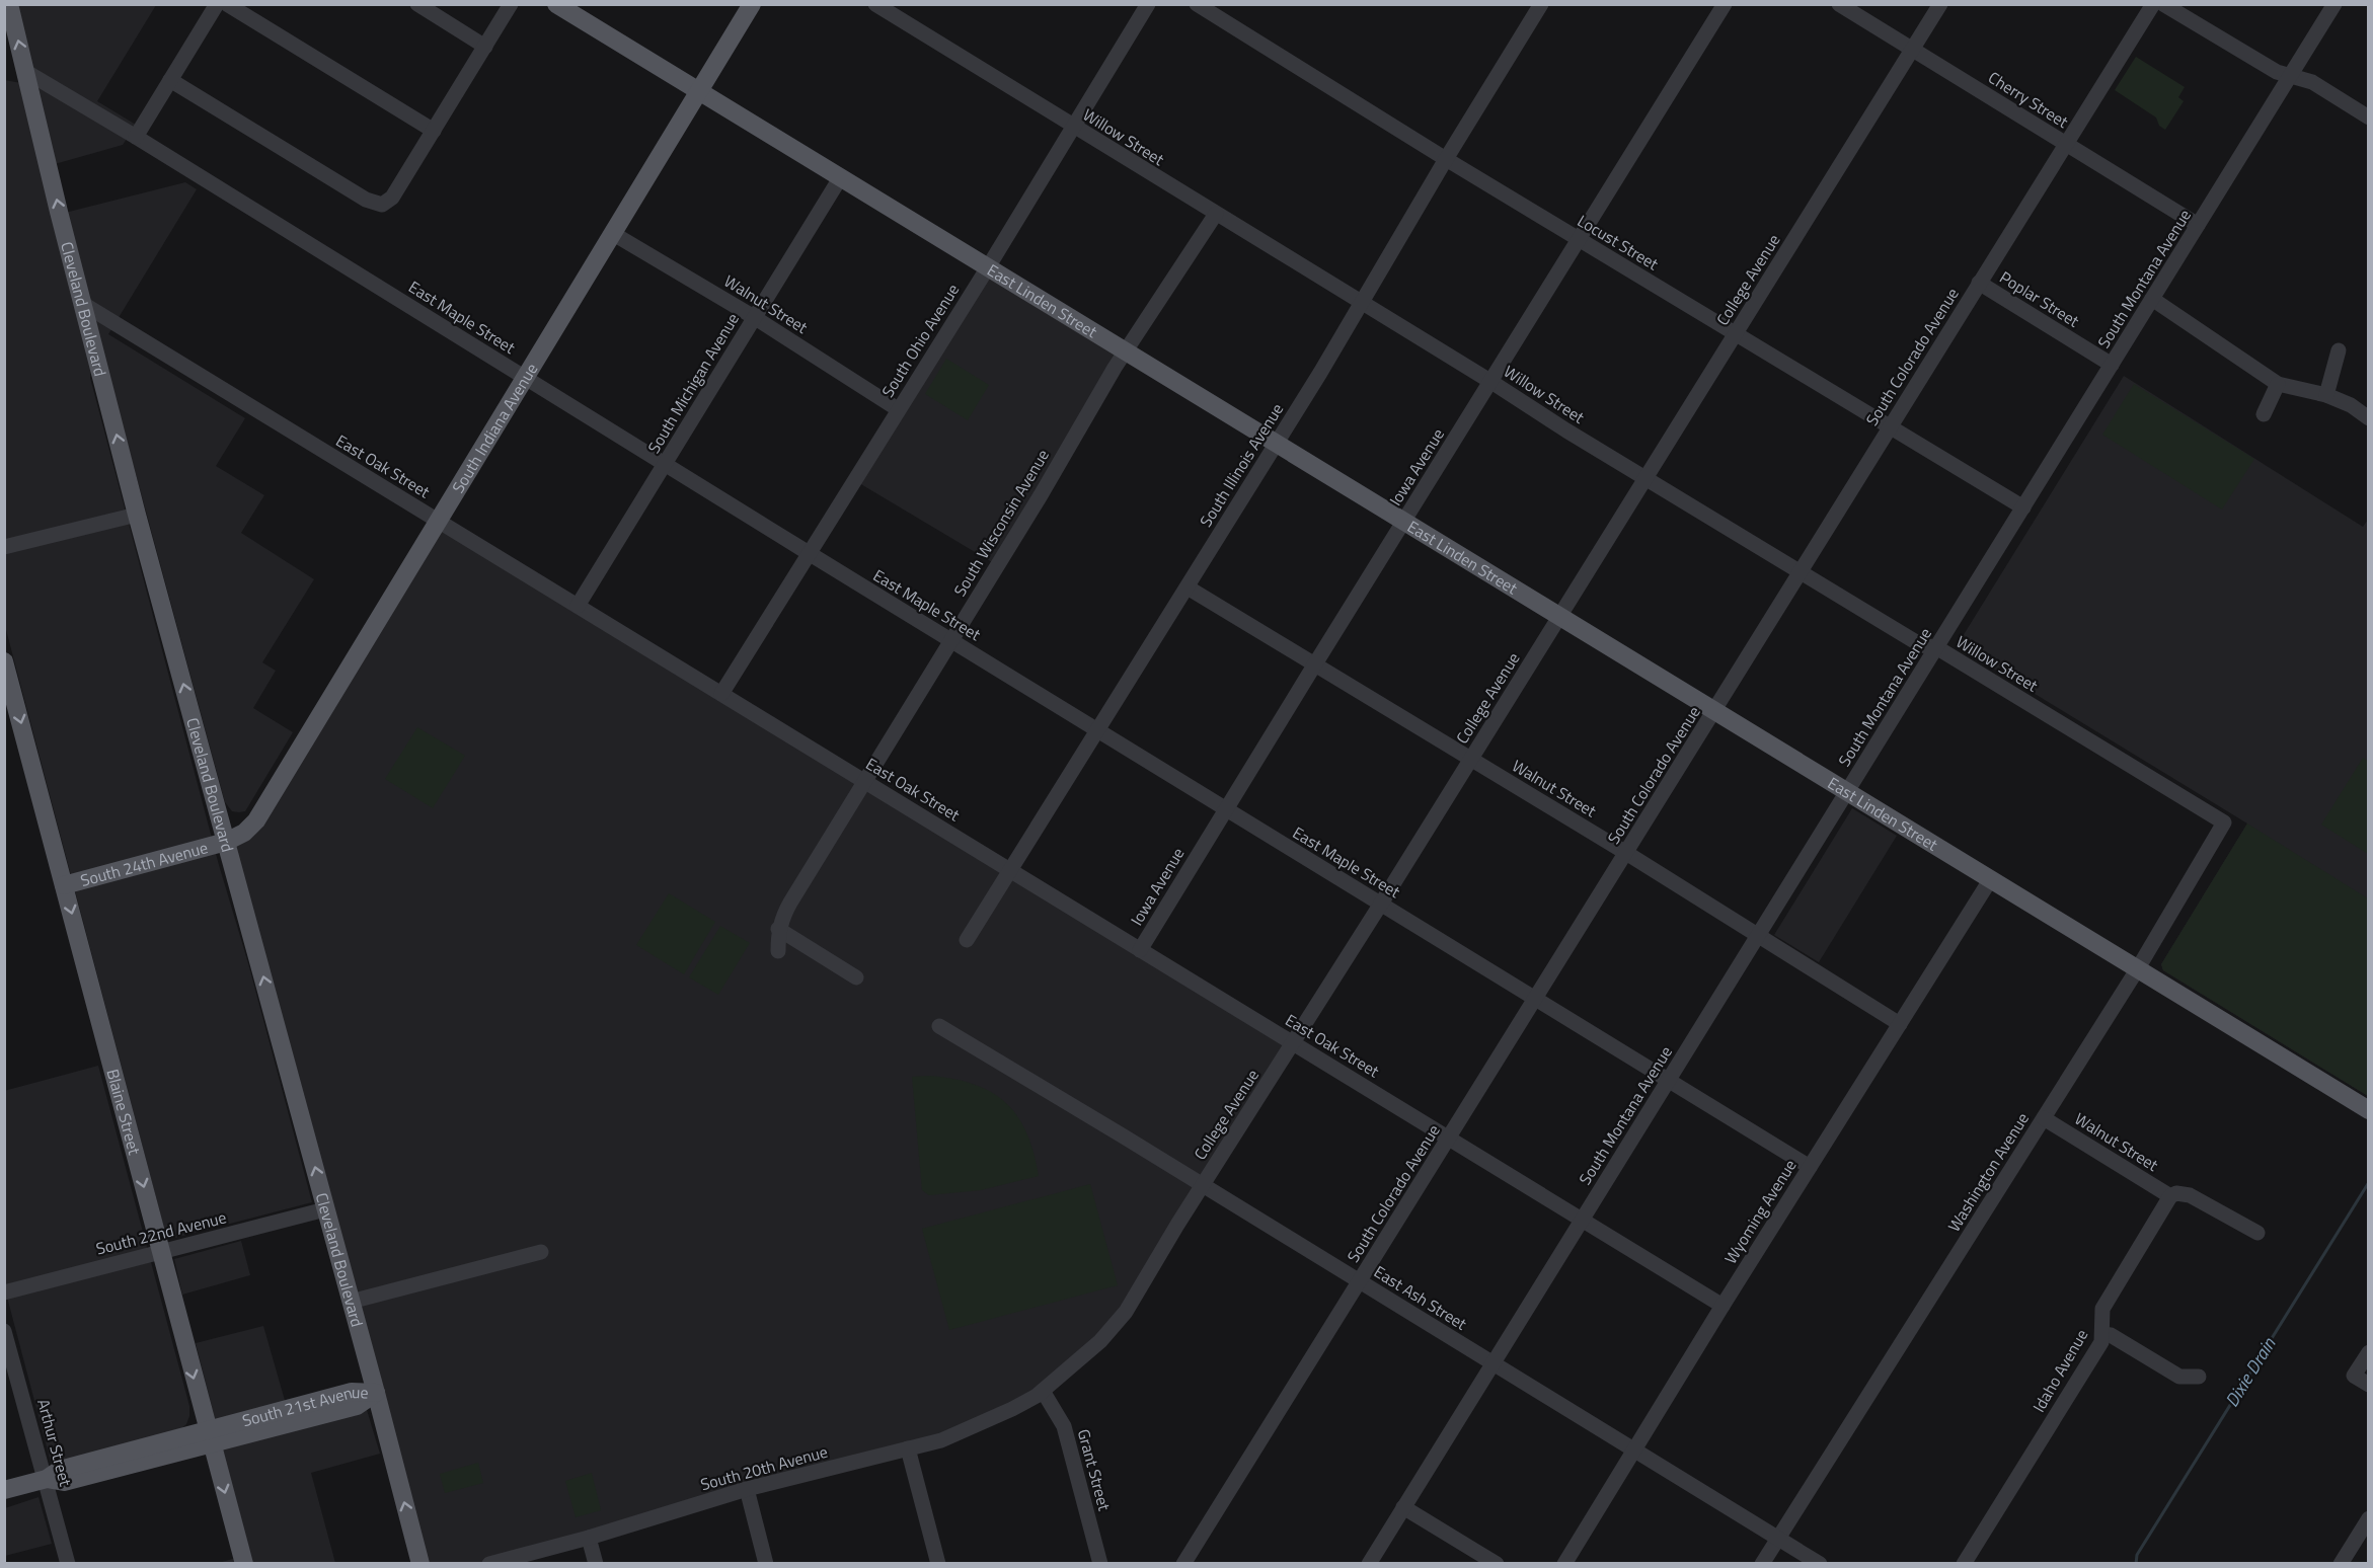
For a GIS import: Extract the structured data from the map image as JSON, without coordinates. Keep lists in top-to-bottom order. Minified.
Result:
{"streets":{"main road":["East Linden Street","Cleveland Boulevard","South Indiana Avenue","South 24th Avenue","Blaine Street","South 21st Avenue"],"street":["Cherry Street","Willow Street","Locust Street","South Montana Avenue","College Avenue","Poplar Street","Walnut Street","East Maple Street","South Ohio Avenue","South Colorado Avenue","South Michigan Avenue","South Illinois Avenue","East Oak Street","Iowa Avenue","South Wisconsin Avenue","Washington Avenue","Wyoming Avenue","South 22nd Avenue","East Ash Street","Idaho Avenue","Arthur Street","South 20th Avenue","Grant Street"]},"crossings":[["Cherry Street","South Montana Avenue"],["Cherry Street","College Avenue"],["Cherry Street","South Colorado Avenue"],["Willow Street","South Montana Avenue"],["Willow Street","College Avenue"],["Willow Street","South Ohio Avenue"],["Willow Street","South Colorado Avenue"],["Willow Street","South Illinois Avenue"],["Willow Street","Iowa Avenue"],["Willow Street","South Wisconsin Avenue"],["Willow Street","Washington Avenue"],["Locust Street","South Montana Avenue"],["Locust Street","College Avenue"],["Locust Street","South Colorado Avenue"],["Locust Street","South Illinois Avenue"],["Locust Street","Iowa Avenue"],["South Montana Avenue","Poplar Street"],["South Montana Avenue","East Linden Street"],["South Montana Avenue","Walnut Street"],["South Montana Avenue","East Maple Street"],["South Montana Avenue","East Oak Street"],["South Montana Avenue","East Ash Street"],["College Avenue","East Linden Street"],["College Avenue","Walnut Street"],["College Avenue","East Maple Street"],["College Avenue","East Oak Street"],["College Avenue","East Ash Street"],["College Avenue","South 20th Avenue"],["College Avenue","Grant Street"],["Poplar Street","South Colorado Avenue"],["East Linden Street","South Ohio Avenue"],["East Linden Street","South Colorado Avenue"],["East Linden Street","South Michigan Avenue"],["East Linden Street","South Indiana Avenue"],["East Linden Street","South Illinois Avenue"],["East Linden Street","Iowa Avenue"],["East Linden Street","South Wisconsin Avenue"],["East Linden Street","Washington Avenue"],["East Linden Street","Wyoming Avenue"],["Walnut Street","South Ohio Avenue"],["Walnut Street","South Colorado Avenue"],["Walnut Street","South Michigan Avenue"],["Walnut Street","South Indiana Avenue"],["Walnut Street","South Illinois Avenue"],["Walnut Street","Iowa Avenue"],["Walnut Street","Washington Avenue"],["Walnut Street","Wyoming Avenue"],["Walnut Street","Idaho Avenue"],["Cleveland Boulevard","East Maple Street"],["Cleveland Boulevard","South Indiana Avenue"],["Cleveland Boulevard","East Oak Street"],["Cleveland Boulevard","South 24th Avenue"],["Cleveland Boulevard","South 22nd Avenue"],["Cleveland Boulevard","South 21st Avenue"],["East Maple Street","South Ohio Avenue"],["East Maple Street","South Colorado Avenue"],["East Maple Street","South Michigan Avenue"],["East Maple Street","South Indiana Avenue"],["East Maple Street","South Illinois Avenue"],["East Maple Street","Iowa Avenue"],["East Maple Street","South Wisconsin Avenue"],["East Maple Street","Wyoming Avenue"],["South Ohio Avenue","East Oak Street"],["South Colorado Avenue","East Oak Street"],["South Colorado Avenue","East Ash Street"],["South Michigan Avenue","East Oak Street"],["South Indiana Avenue","East Oak Street"],["South Indiana Avenue","South 24th Avenue"],["South Illinois Avenue","East Oak Street"],["East Oak Street","Iowa Avenue"],["East Oak Street","South Wisconsin Avenue"],["East Oak Street","Wyoming Avenue"],["South 24th Avenue","Blaine Street"],["Blaine Street","South 22nd Avenue"],["Blaine Street","South 21st Avenue"],["Washington Avenue","East Ash Street"],["Wyoming Avenue","East Ash Street"],["South 21st Avenue","Arthur Street"],["South 20th Avenue","Grant Street"]],"one_way":["Cleveland Boulevard","Blaine Street"],"water":["Dixie Drain"]}
